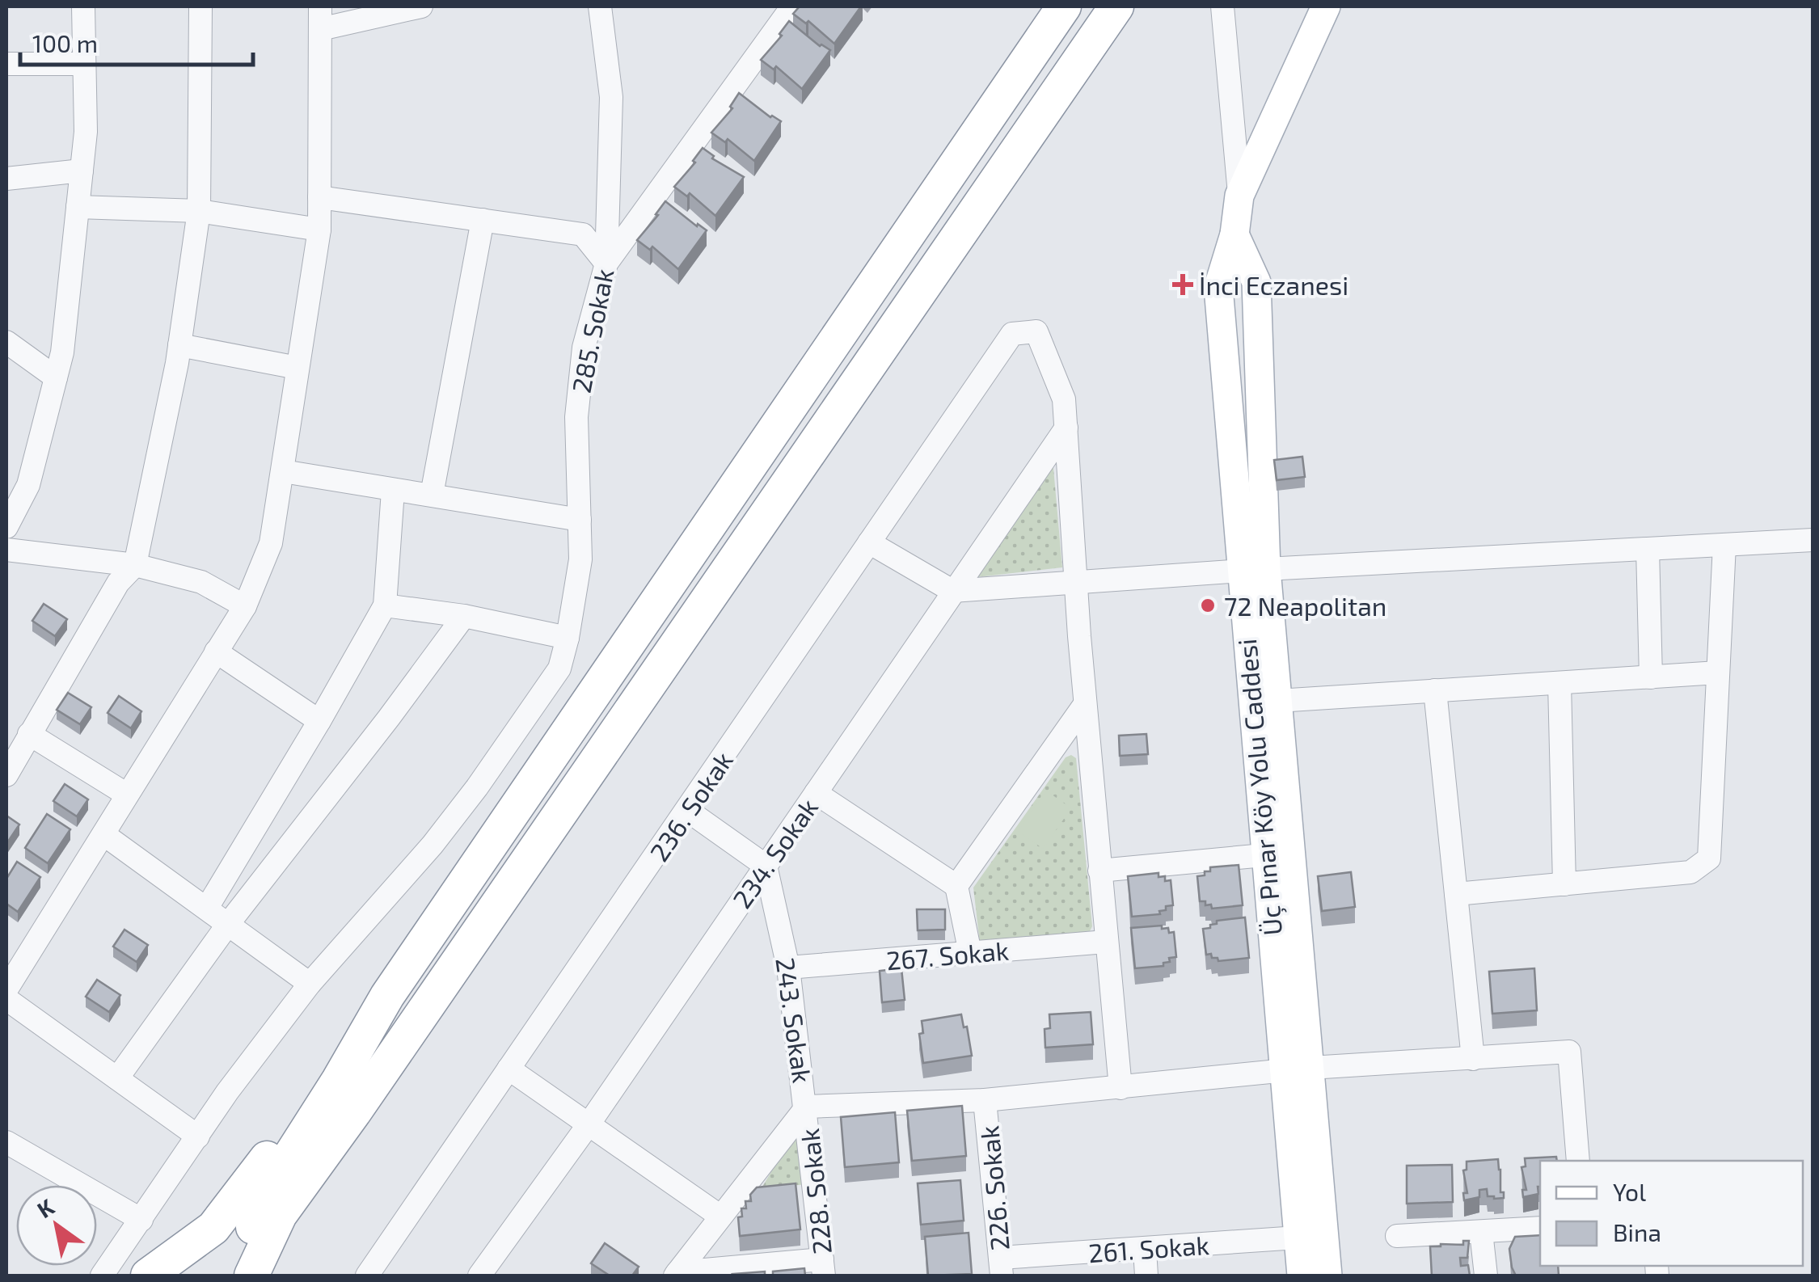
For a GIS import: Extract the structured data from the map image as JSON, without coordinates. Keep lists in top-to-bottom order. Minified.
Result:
{"streets":{"main road":["Üç Pınar Köy Yolu Caddesi"],"street":["285. Sokak","236. Sokak","234. Sokak","267. Sokak","243. Sokak","226. Sokak","228. Sokak","261. Sokak"]},"crossings":[["Üç Pınar Köy Yolu Caddesi","261. Sokak"],["236. Sokak","234. Sokak"],["234. Sokak","243. Sokak"],["267. Sokak","243. Sokak"],["243. Sokak","228. Sokak"],["226. Sokak","261. Sokak"]],"places":{"health":["İnci Eczanesi"],"other":["72 Neapolitan"]},"legend":["Yol","Bina"],"scale_bar":"100 m","north":"top left"}
